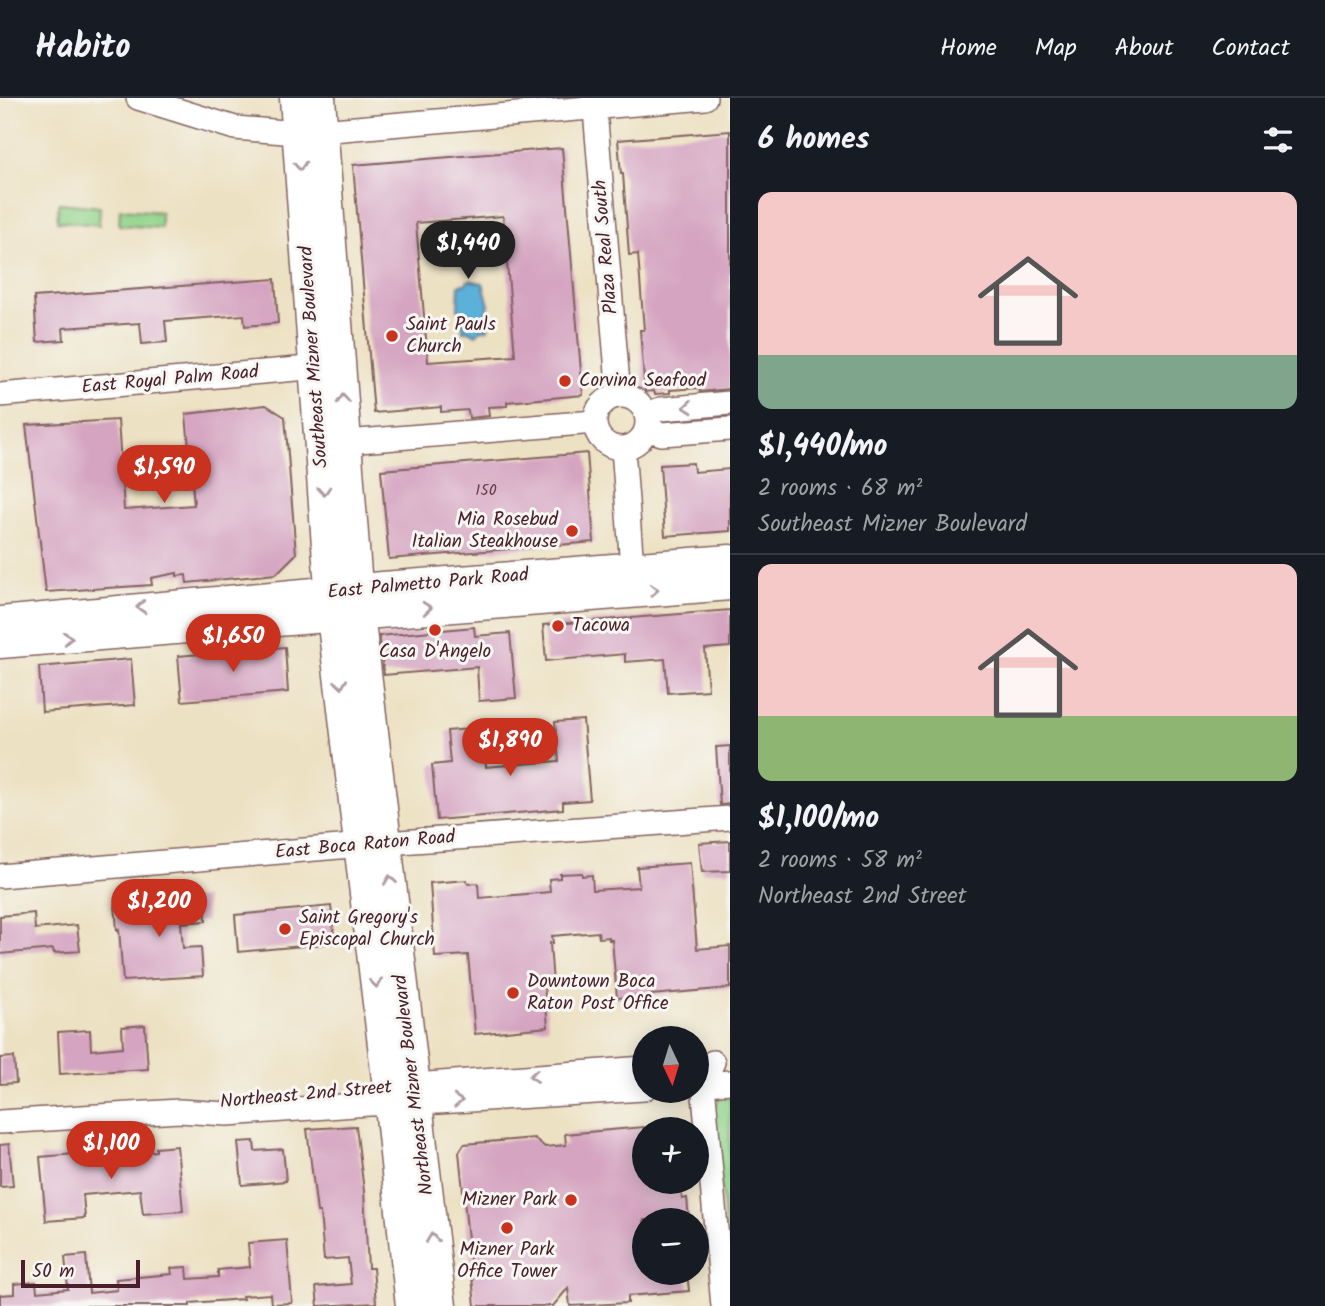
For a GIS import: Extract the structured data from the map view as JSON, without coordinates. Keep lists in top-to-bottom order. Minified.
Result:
{"streets":{"main road":["Southeast Mizner Boulevard","East Palmetto Park Road","Northeast Mizner Boulevard"],"street":["Plaza Real South","East Royal Palm Road","East Boca Raton Road","Northeast 2nd Street"]},"crossings":[["Southeast Mizner Boulevard","East Royal Palm Road"],["Southeast Mizner Boulevard","East Palmetto Park Road"],["Southeast Mizner Boulevard","Northeast Mizner Boulevard"],["East Palmetto Park Road","Northeast Mizner Boulevard"],["East Boca Raton Road","Northeast Mizner Boulevard"],["Northeast Mizner Boulevard","Northeast 2nd Street"]],"places":["Saint Pauls Church","Corvina Seafood","Mia Rosebud Italian Steakhouse","Tacowa","Casa D'Angelo","Saint Gregory's Episcopal Church","Downtown Boca Raton Post Office","Mizner Park","Mizner Park Office Tower"],"house_numbers":["150"],"scale_bar":"50 m","north":"bottom","page":{"header":"Habito","nav":["Home","Map","About","Contact"],"heading":"6 homes","list":[{"name":"$1,440/mo","note":"2 rooms · 68 m² · Southeast Mizner Boulevard"},{"name":"$1,100/mo","note":"2 rooms · 58 m² · Northeast 2nd Street"}],"price":["$1,440","$1,590","$1,650","$1,890","$1,200","$1,100"],"map_buttons":["+","−"],"scale":"50 m"}}
